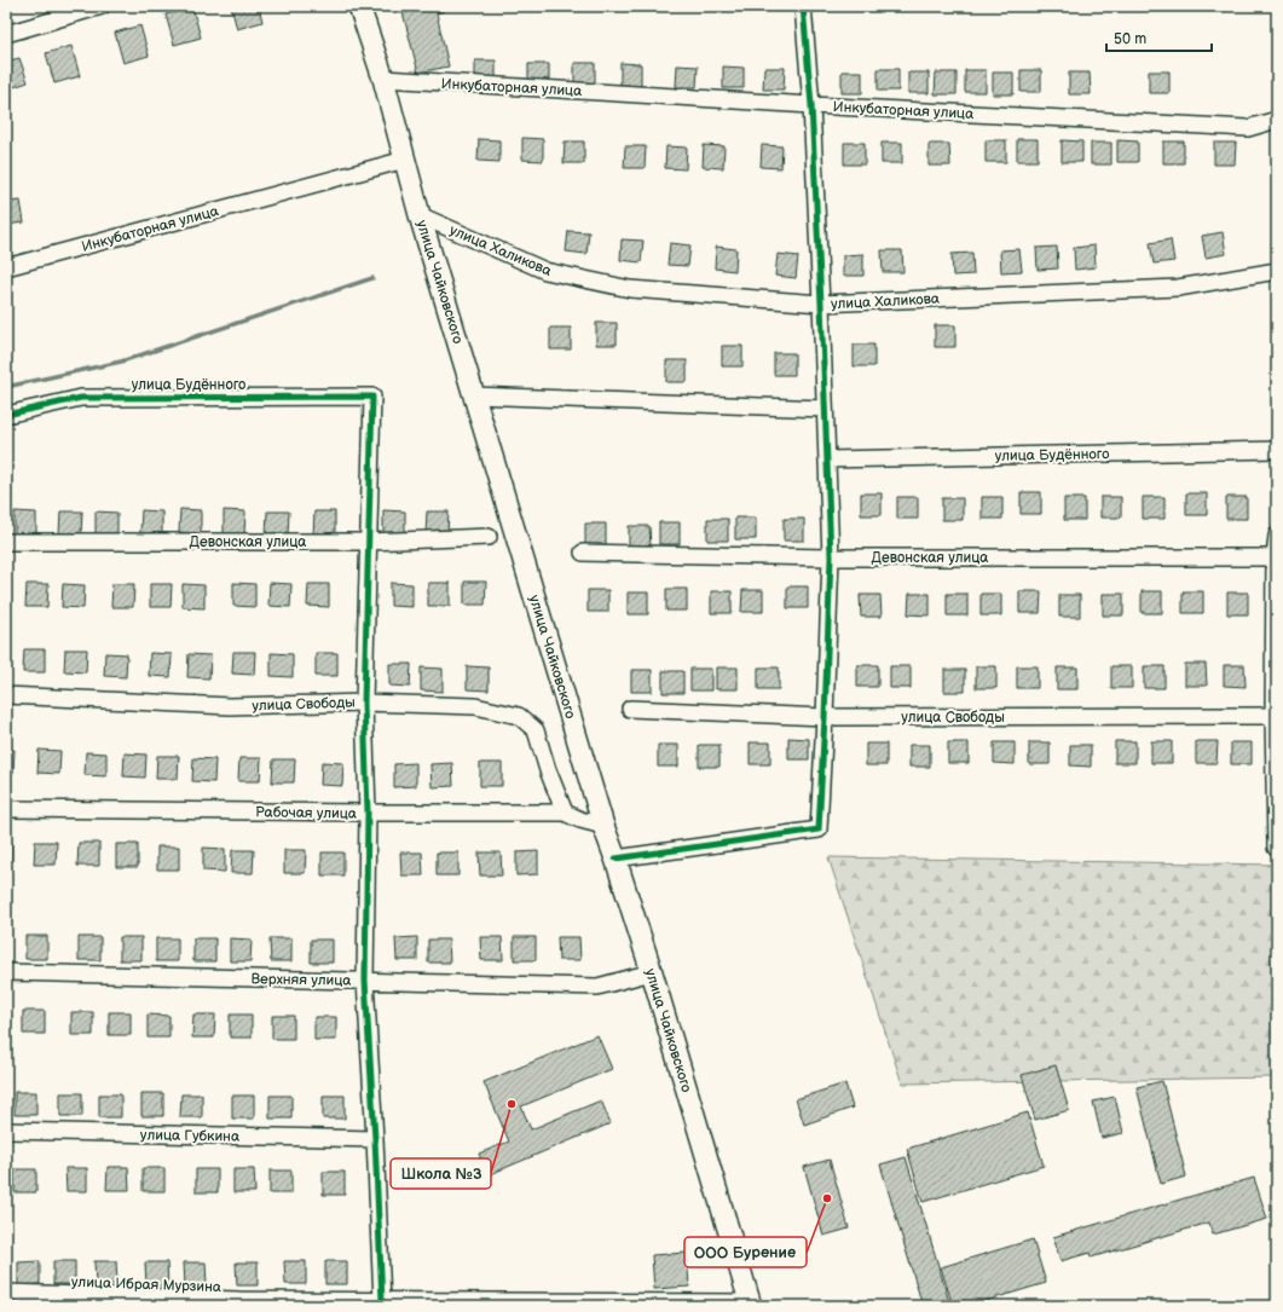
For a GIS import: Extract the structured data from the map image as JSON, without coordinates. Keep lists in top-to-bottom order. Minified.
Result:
{"streets":{"main road":["улица Чайковского"],"street":["Инкубаторная улица","улица Халикова","улица Будённого","Девонская улица","улица Свободы","Рабочая улица","Верхняя улица","улица Губкина","улица Ибрая Мурзина"]},"crossings":[["Инкубаторная улица","улица Чайковского"],["улица Халикова","улица Чайковского"],["улица Чайковского","Рабочая улица"],["улица Чайковского","Верхняя улица"],["улица Чайковского","улица Ибрая Мурзина"],["улица Будённого","Девонская улица"],["улица Свободы","Рабочая улица"]],"places":["Школа №3","ООО Бурение"],"scale_bar":"50 m"}
